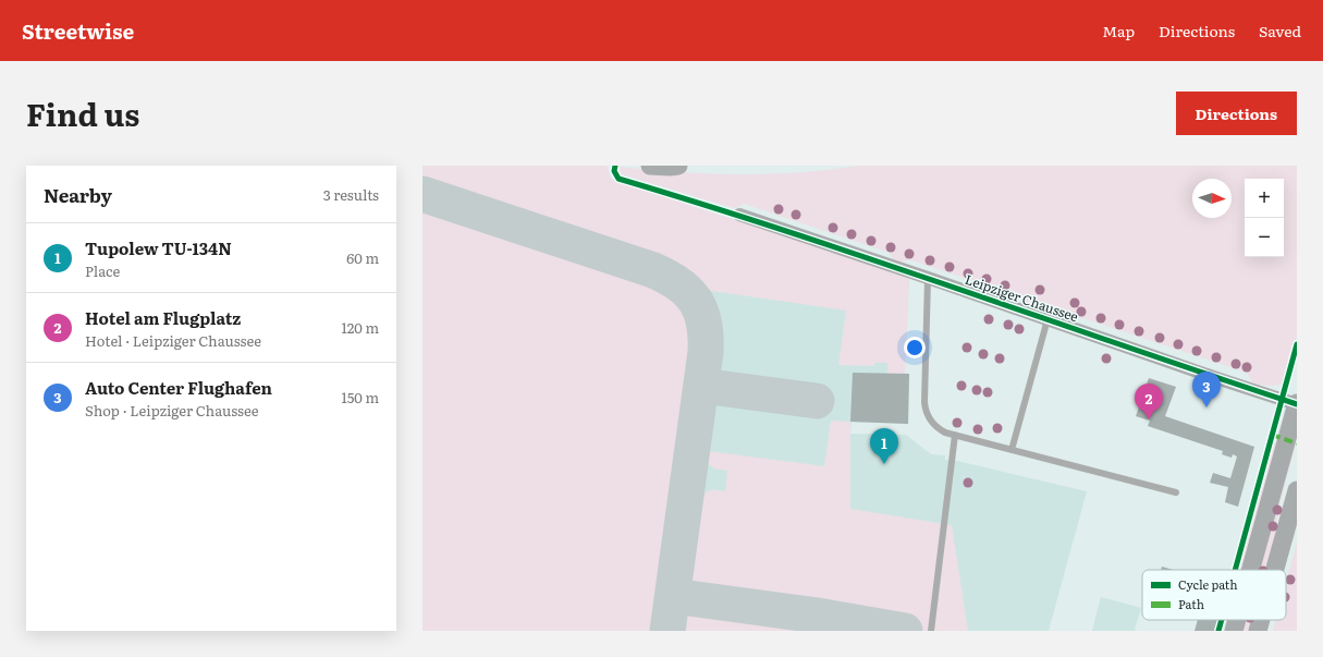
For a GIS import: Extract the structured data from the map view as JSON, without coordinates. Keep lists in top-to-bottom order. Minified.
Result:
{"streets":{"street":["Leipziger Chaussee"]},"legend":["Cycle path","Path"],"north":"right","page":{"header":"Streetwise","nav":["Map","Directions","Saved"],"title":"Find us","buttons":"Directions","heading":["Nearby","3 results"],"map_buttons":["+","−"],"list":[{"mark":"1","name":"Tupolew TU-134N","note":"Place","value":"60 m"},{"mark":"2","name":"Hotel am Flugplatz","note":"Hotel · Leipziger Chaussee","value":"120 m"},{"mark":"3","name":"Auto Center Flughafen","note":"Shop · Leipziger Chaussee","value":"150 m"}],"pins":["3","2","1"]}}
